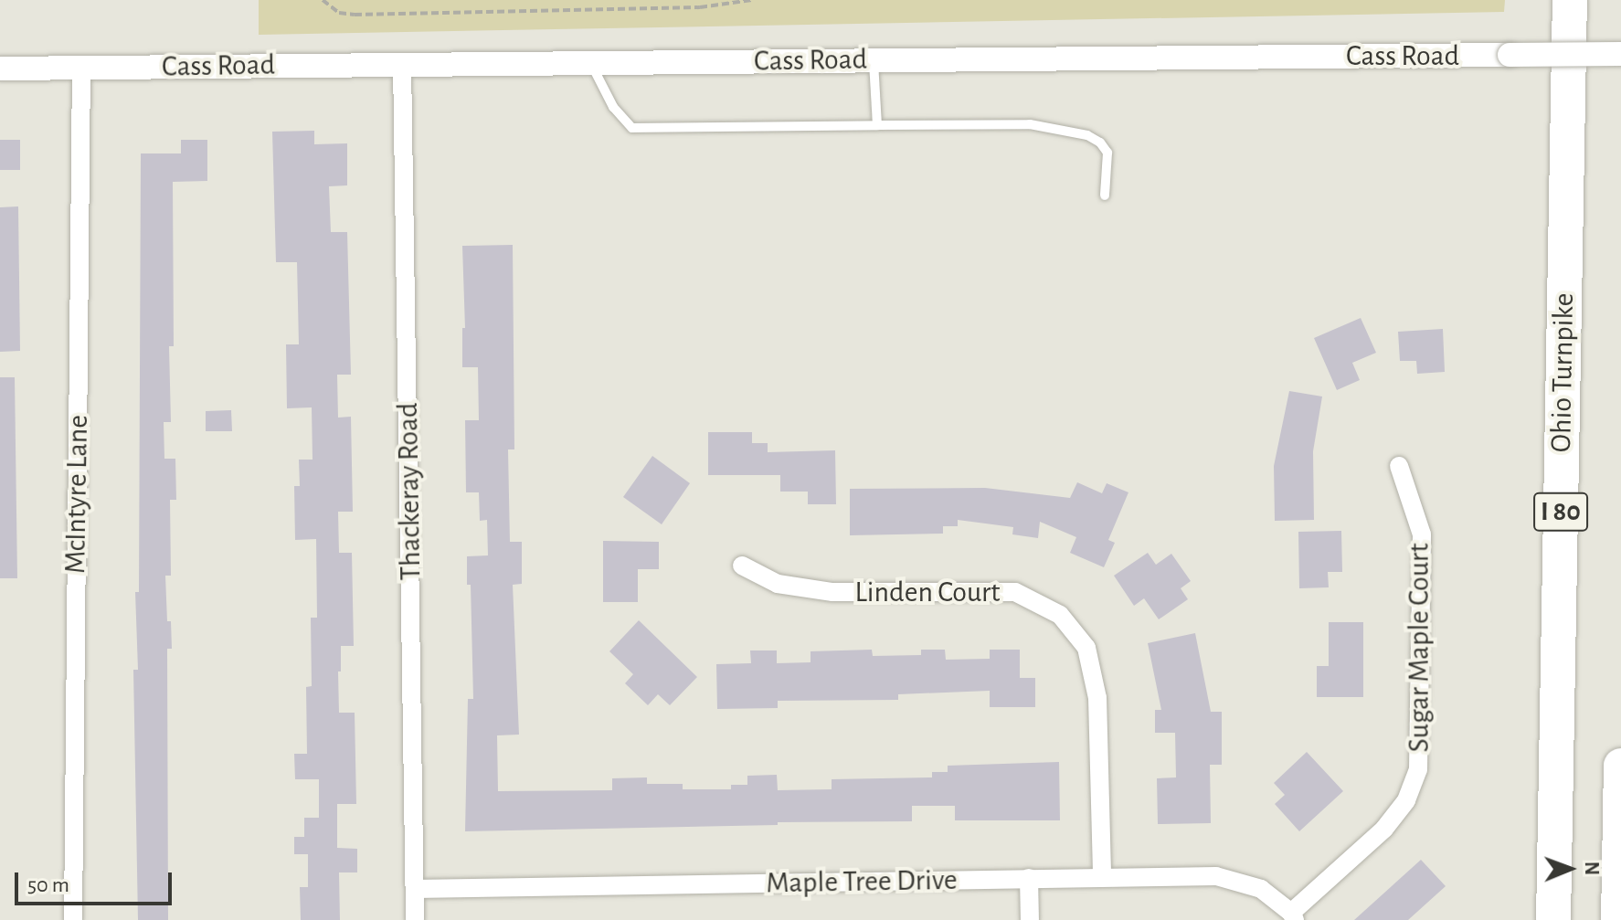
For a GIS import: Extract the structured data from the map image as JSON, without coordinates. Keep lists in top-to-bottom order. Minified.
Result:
{"streets":{"highway":["Ohio Turnpike","I 80"],"street":["Cass Road","Thackeray Road","McIntyre Lane","Linden Court","Sugar Maple Court","Maple Tree Drive"]},"crossings":[["Cass Road","Thackeray Road"],["Cass Road","McIntyre Lane"],["Thackeray Road","Maple Tree Drive"],["Linden Court","Maple Tree Drive"],["Sugar Maple Court","Maple Tree Drive"]],"scale_bar":"50 m","north":"right"}
